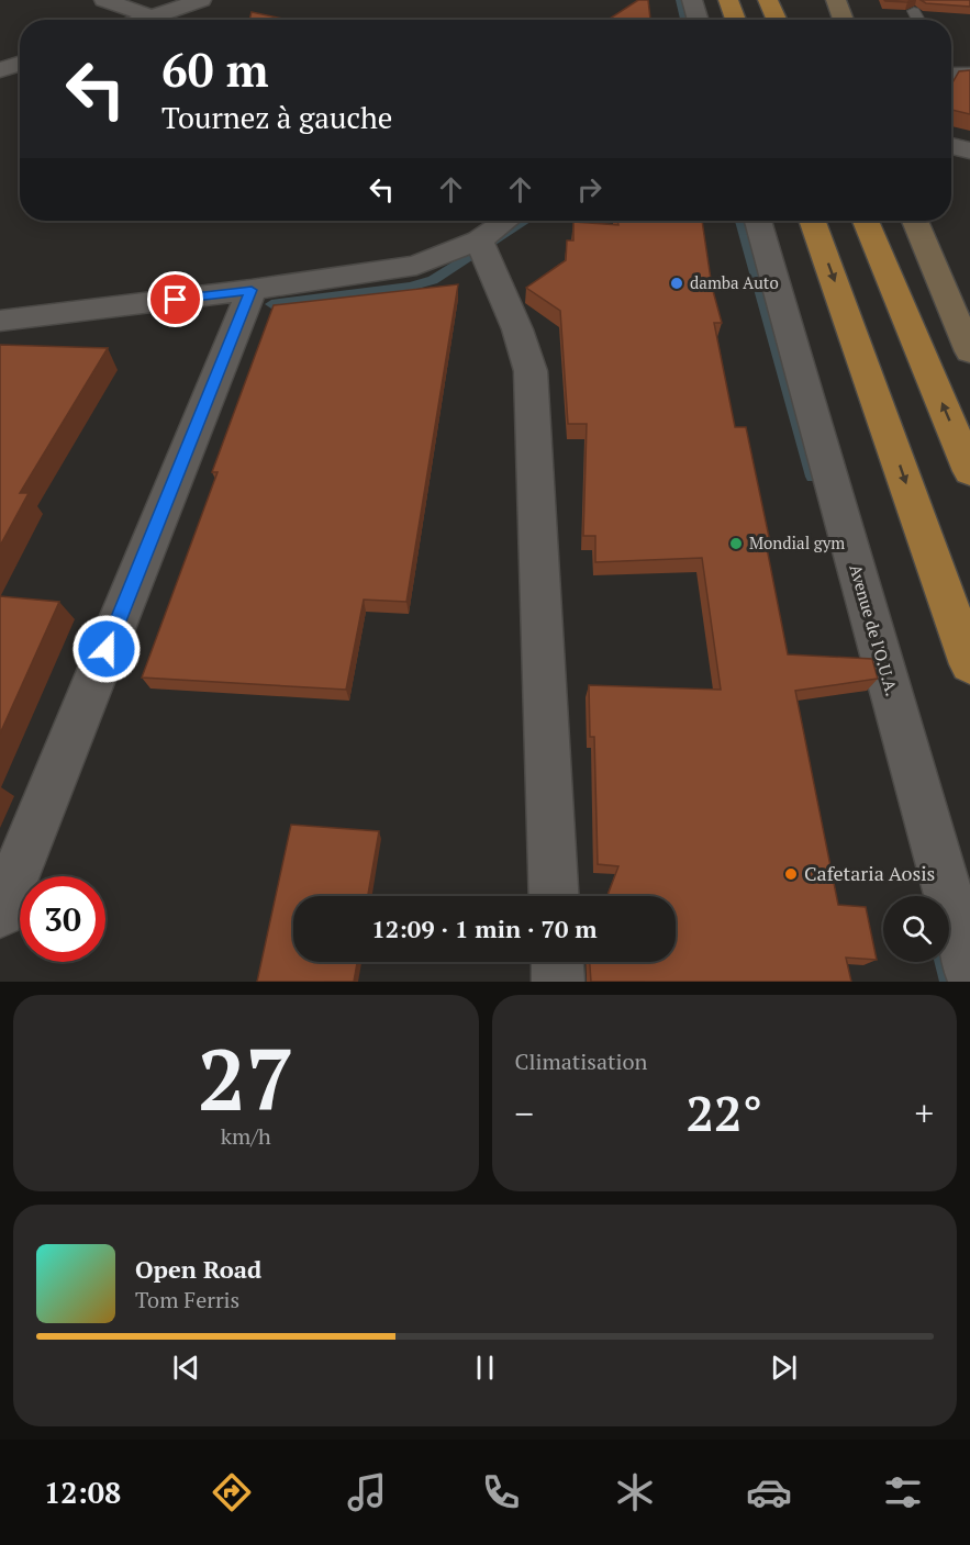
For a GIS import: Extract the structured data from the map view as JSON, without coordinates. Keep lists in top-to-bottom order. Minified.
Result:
{"streets":{"street":["Avenue de l'O.U.A."]},"places":["damba Auto","Mondial gym","Cafetaria Aosis"],"page":{"turn":["60 m","Tournez à gauche"],"limit":"30","trip":"12:09 · 1 min · 70 m","tile":[["27","km/h"],"Climatisation"],"heat":["−","22°","+"],"song":["Open Road","Tom Ferris"],"tabs":"12:08"}}
